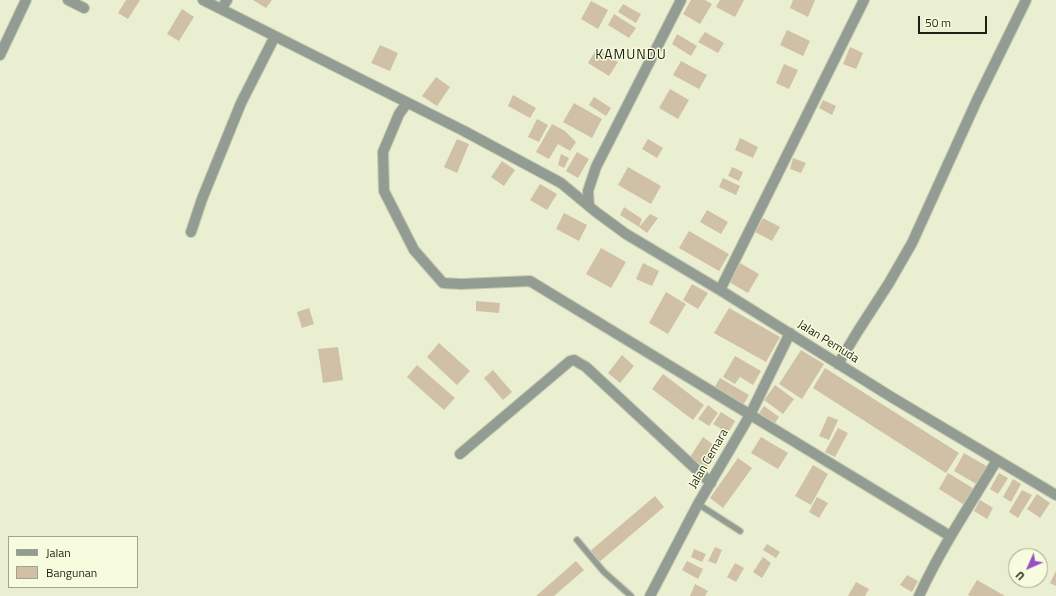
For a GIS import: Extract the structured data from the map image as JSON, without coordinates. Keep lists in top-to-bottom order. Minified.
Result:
{"streets":{"street":["Jalan Pemuda","Jalan Cemara"]},"crossings":[["Jalan Pemuda","Jalan Cemara"]],"districts":["KAMUNDU"],"legend":["Jalan","Bangunan"],"scale_bar":"50 m","north":"bottom left"}
